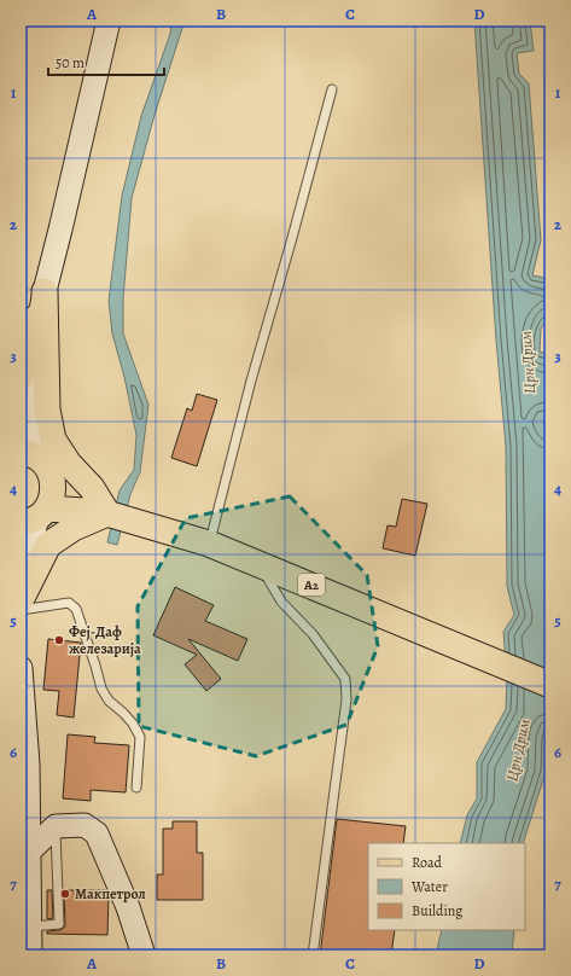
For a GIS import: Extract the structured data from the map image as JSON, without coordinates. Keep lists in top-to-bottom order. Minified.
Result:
{"streets":{"main road":["A2"]},"water":["Црн Дрим"],"places":["Феј-Даф железарија","Макпетрол"],"legend":["Road","Water","Building"],"scale_bar":"50 m","grid":{"columns":["A","B","C","D"],"rows":["1","2","3","4","5","6","7"]}}
